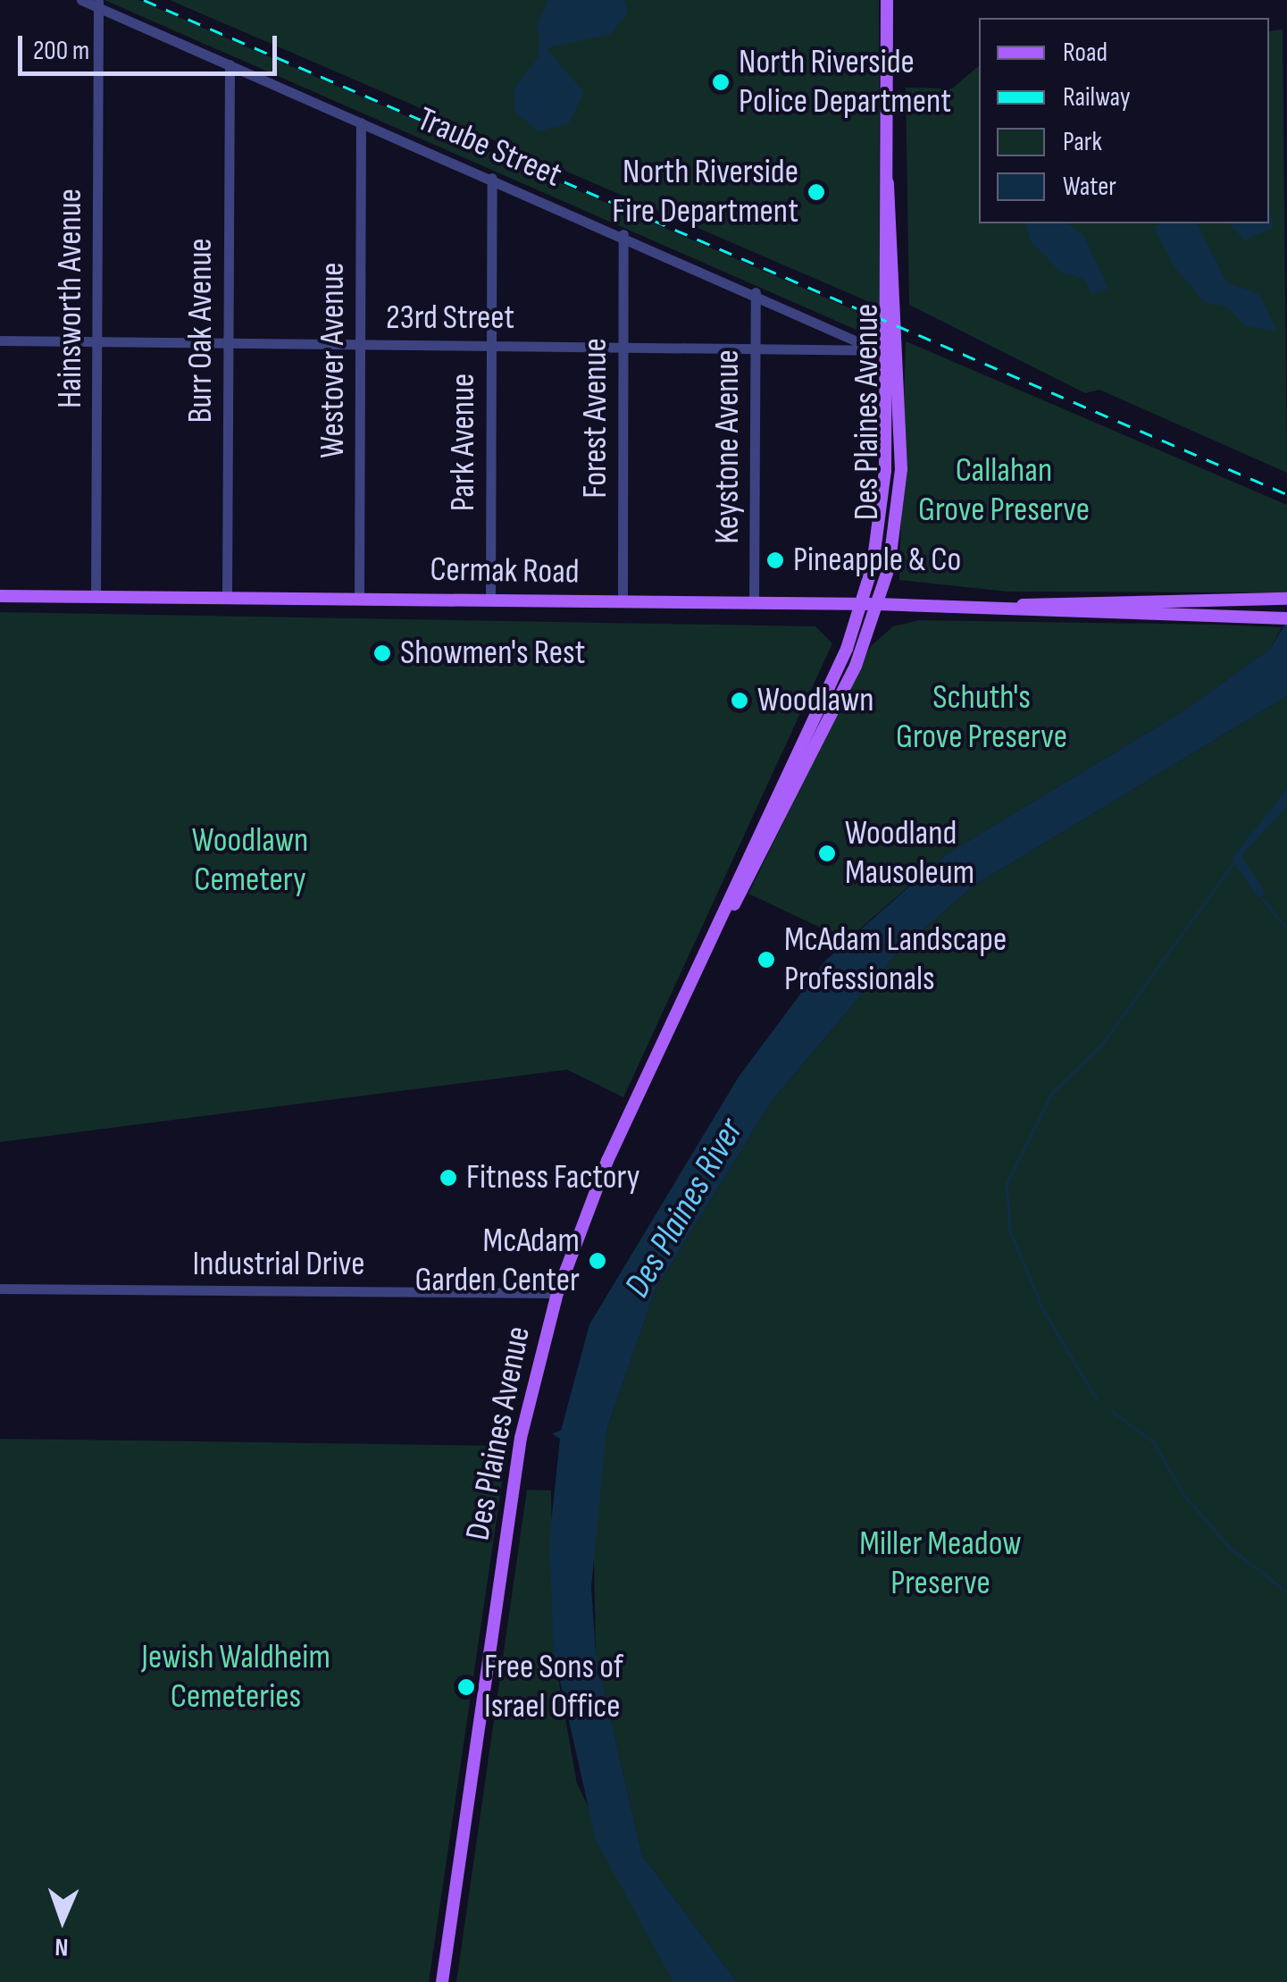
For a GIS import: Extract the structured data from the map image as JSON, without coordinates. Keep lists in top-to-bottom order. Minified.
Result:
{"streets":{"main road":["Des Plaines Avenue","Cermak Road"],"street":["Traube Street","Hainsworth Avenue","23rd Street","Burr Oak Avenue","Westover Avenue","Forest Avenue","Park Avenue","Keystone Avenue","Industrial Drive"]},"crossings":[["Traube Street","Hainsworth Avenue"],["Traube Street","23rd Street"],["Traube Street","Burr Oak Avenue"],["Traube Street","Westover Avenue"],["Traube Street","Des Plaines Avenue"],["Traube Street","Forest Avenue"],["Traube Street","Park Avenue"],["Traube Street","Keystone Avenue"],["Hainsworth Avenue","23rd Street"],["Hainsworth Avenue","Cermak Road"],["23rd Street","Burr Oak Avenue"],["23rd Street","Westover Avenue"],["23rd Street","Des Plaines Avenue"],["23rd Street","Forest Avenue"],["23rd Street","Park Avenue"],["23rd Street","Keystone Avenue"],["Burr Oak Avenue","Cermak Road"],["Westover Avenue","Cermak Road"],["Des Plaines Avenue","Cermak Road"],["Des Plaines Avenue","Industrial Drive"],["Forest Avenue","Cermak Road"],["Park Avenue","Cermak Road"],["Keystone Avenue","Cermak Road"]],"water":["Des Plaines River"],"parks":["Callahan Grove Preserve","Schuth's Grove Preserve","Woodlawn Cemetery","Miller Meadow Preserve","Jewish Waldheim Cemeteries"],"places":["North Riverside Police Department","North Riverside Fire Department","Pineapple & Co","Showmen's Rest","Woodlawn","Woodland Mausoleum","McAdam Landscape Professionals","Fitness Factory","McAdam Garden Center","Free Sons of Israel Office"],"legend":["Road","Railway","Park","Water"],"scale_bar":"200 m","north":"bottom"}
